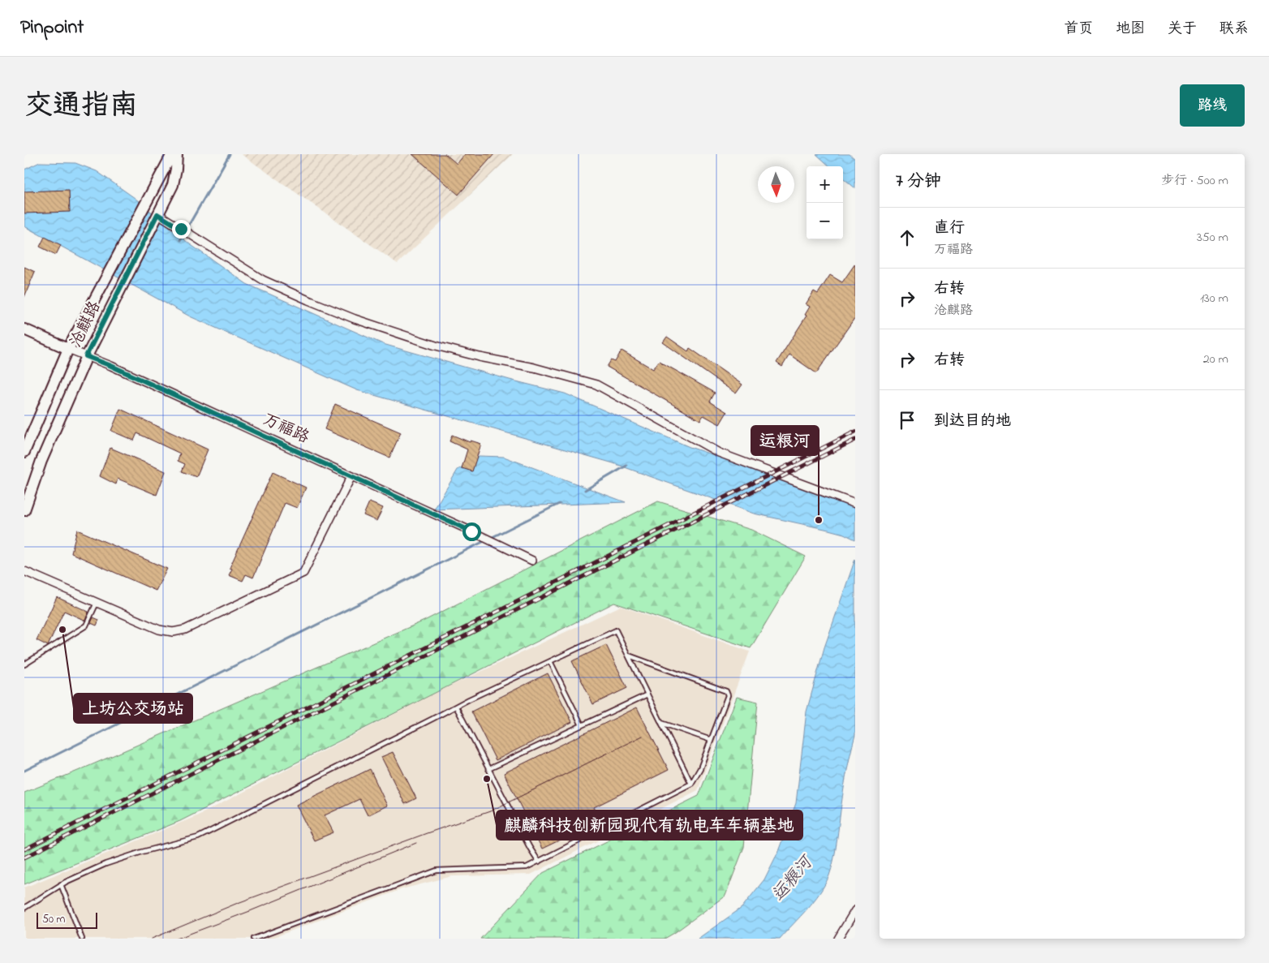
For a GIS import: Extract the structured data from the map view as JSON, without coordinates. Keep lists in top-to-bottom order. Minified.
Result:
{"streets":{"main road":["沧麒路","万福路"]},"crossings":[["沧麒路","万福路"]],"water":["运粮河"],"places":["运粮河","上坊公交场站","麒麟科技创新园现代有轨电车车辆基地"],"scale_bar":"50 m","north":"bottom","page":{"header":"Pinpoint","nav":["首页","地图","关于","联系"],"title":"交通指南","buttons":"路线","heading":["7 分钟","步行 · 500 m"],"map_buttons":["+","−"],"list":[["直行","万福路","350 m"],["右转","沧麒路","130 m"],["右转","20 m"],"到达目的地"],"scale":"50 m"}}
